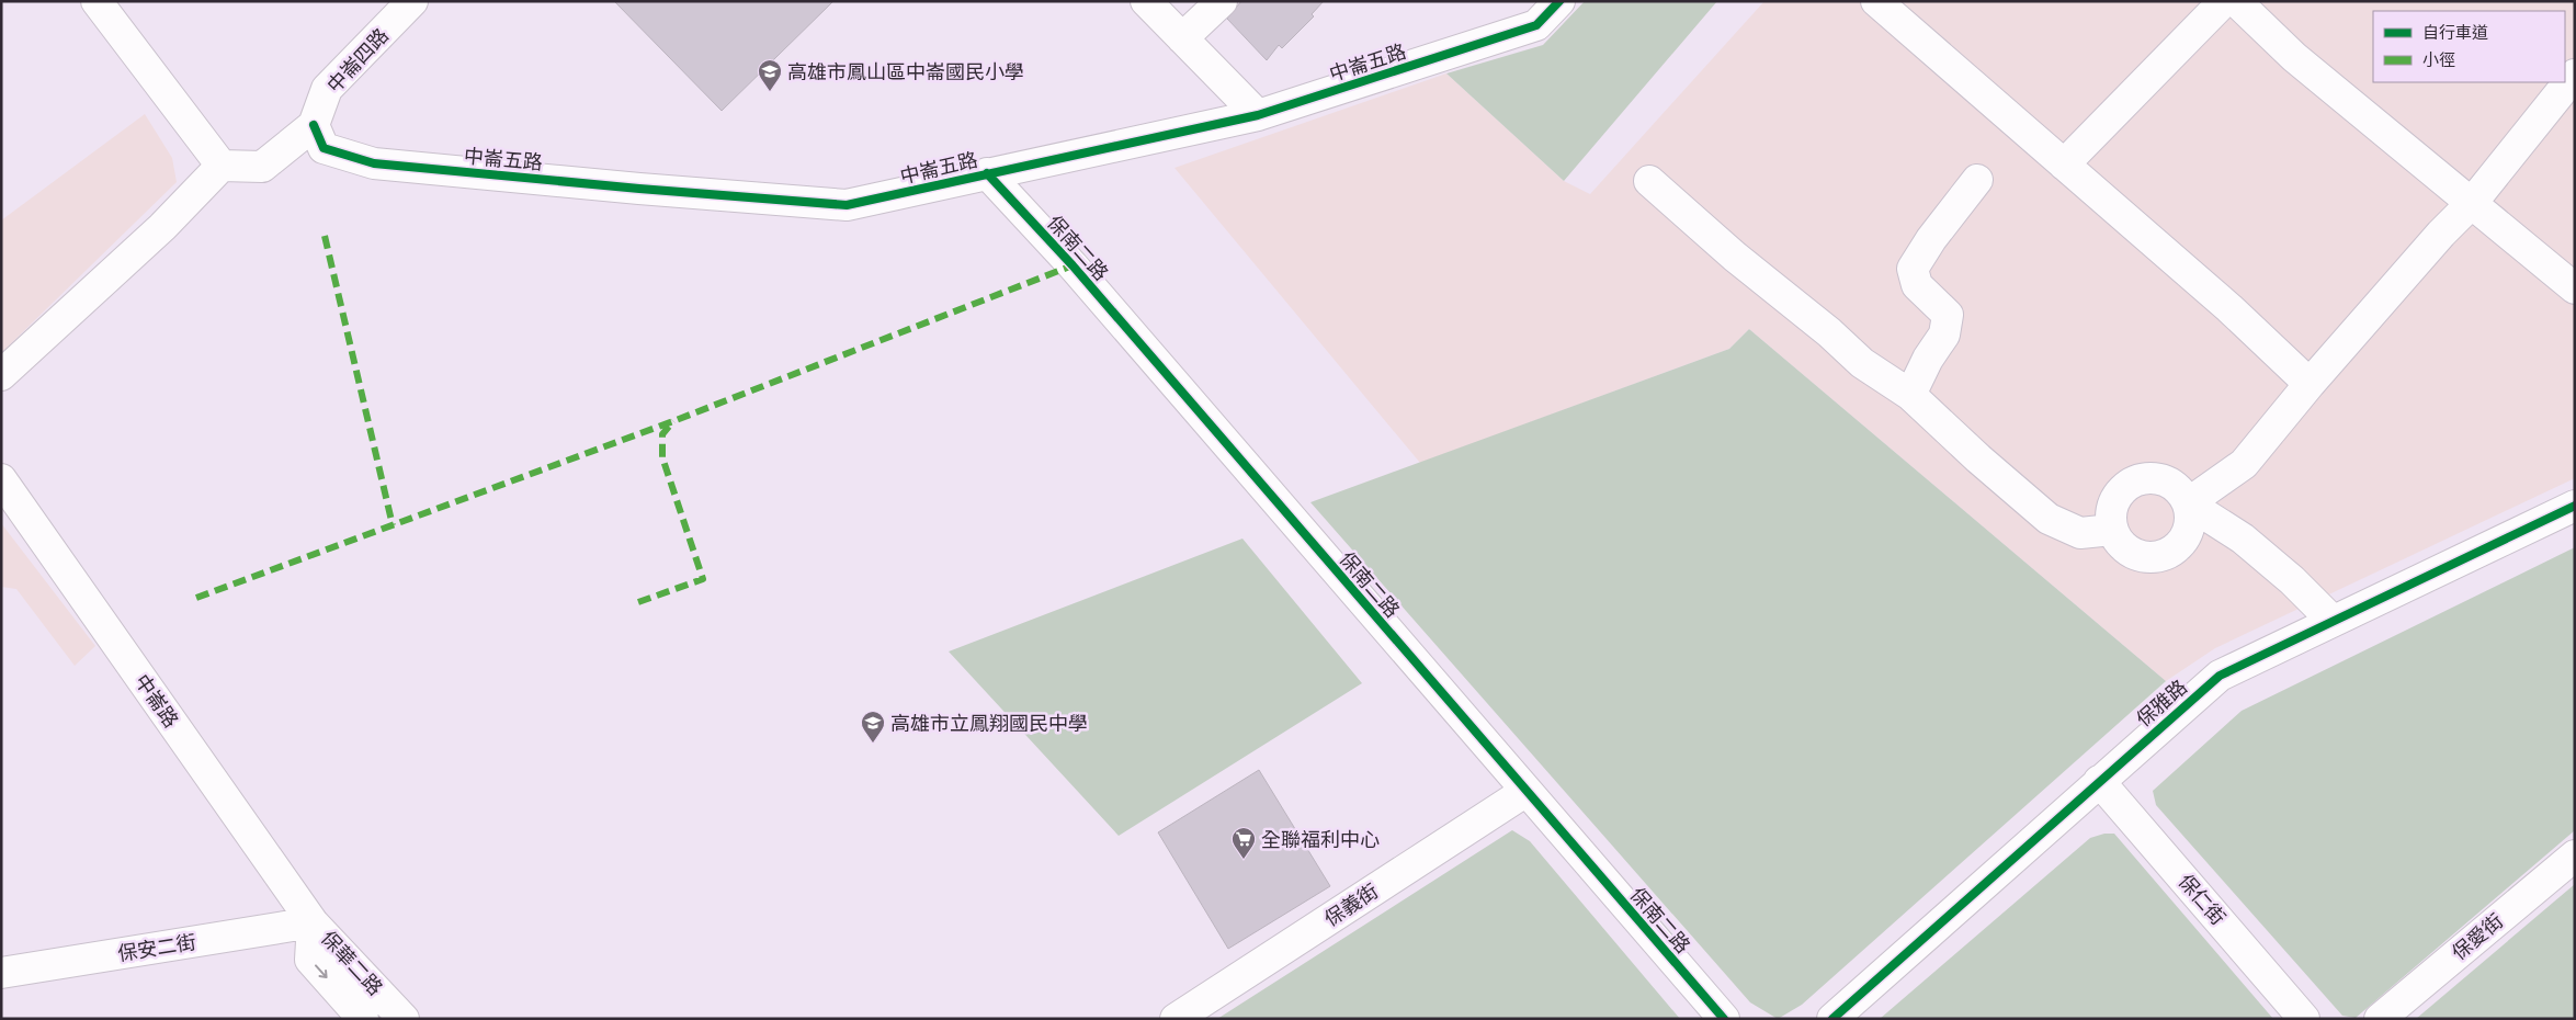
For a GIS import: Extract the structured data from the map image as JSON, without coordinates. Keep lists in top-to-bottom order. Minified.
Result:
{"streets":{"street":["中崙四路","中崙五路","保南二路","中崙路","保雅路","保仁街","保義街","保愛街","保安二街","保華二路"]},"crossings":[["中崙四路","中崙五路"],["中崙五路","保南二路"],["保南二路","保義街"],["中崙路","保安二街"],["中崙路","保華二路"],["保雅路","保仁街"],["保安二街","保華二路"]],"places":{"school or university":["高雄市鳳山區中崙國民小學","高雄市立鳳翔國民中學"],"supermarket":["全聯福利中心"]},"legend":["自行車道","小徑"]}
